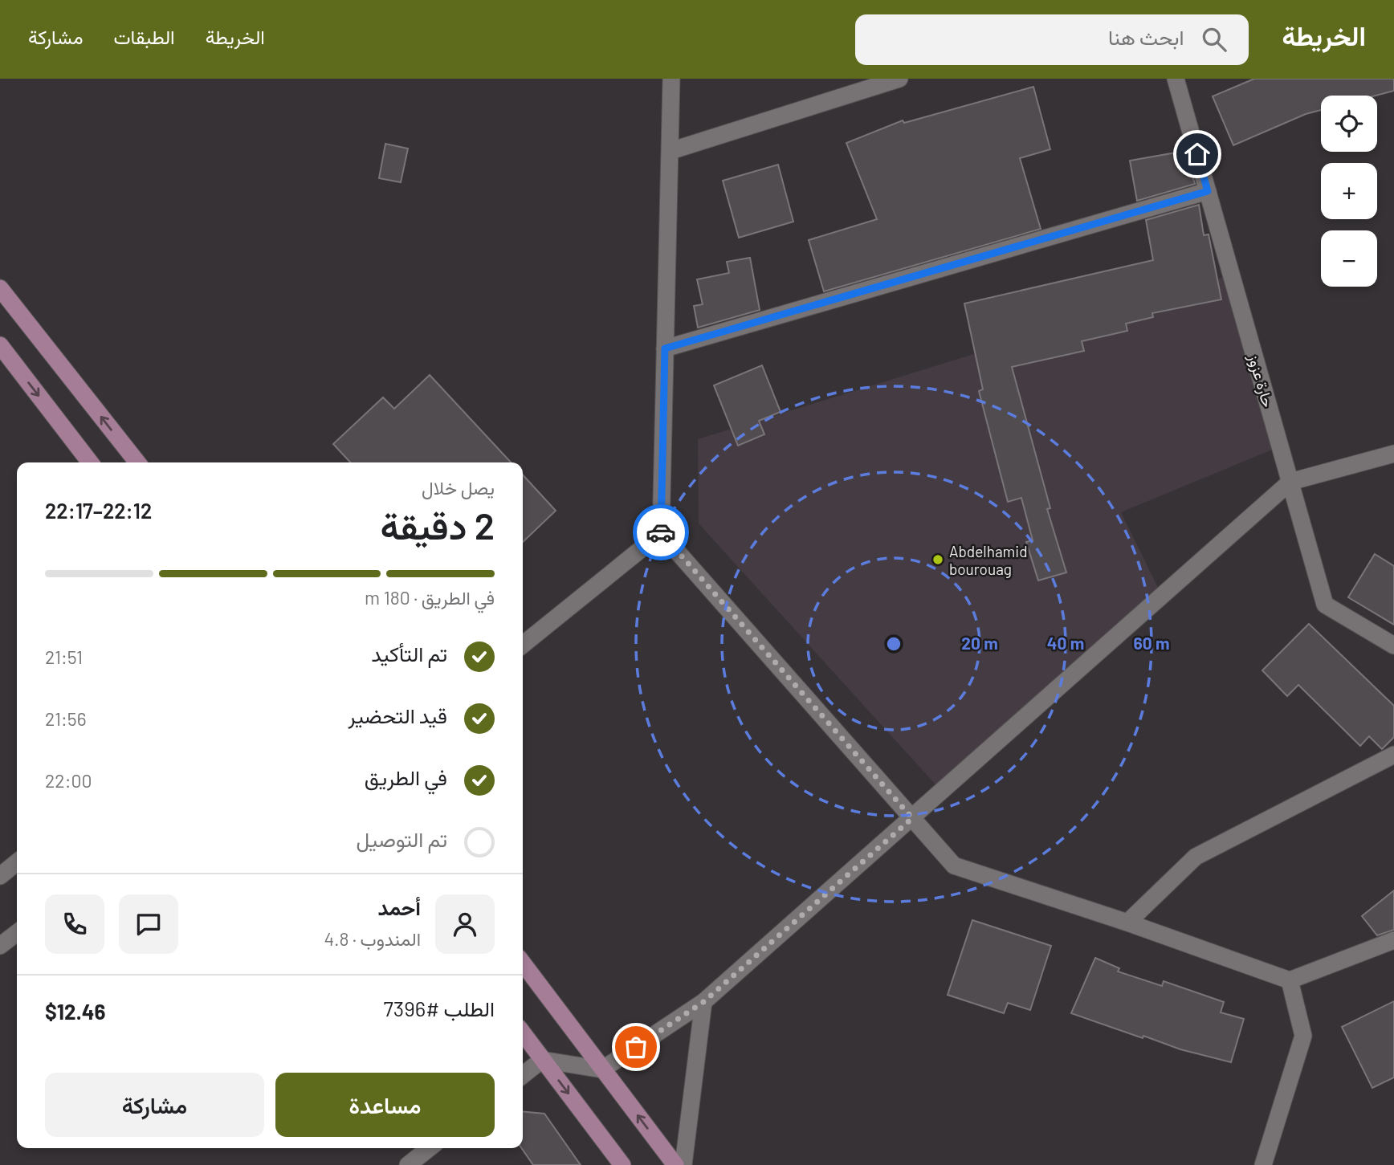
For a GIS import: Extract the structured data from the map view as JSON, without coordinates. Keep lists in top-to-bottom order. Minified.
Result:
{"streets":{"street":["حارة عزوز"]},"places":["Abdelhamid bourouag"],"page":{"header":"الخريطة","search":"ابحث هنا","nav":["الخريطة","الطبقات","مشاركة"],"map_buttons":["+","−"],"heading":["2 دقيقة","يصل خلال","22:12–22:17"],"panel":["أحمد","المندوب · 4.8","الطلب #7396","$12.46"],"bar":"في الطريق · 180 m","list":[["تم التأكيد","21:51"],["قيد التحضير","21:56"],["في الطريق","22:00"],"تم التوصيل"],"buttons":["مساعدة","مشاركة"]},"rings":["20 m","40 m","60 m"]}
